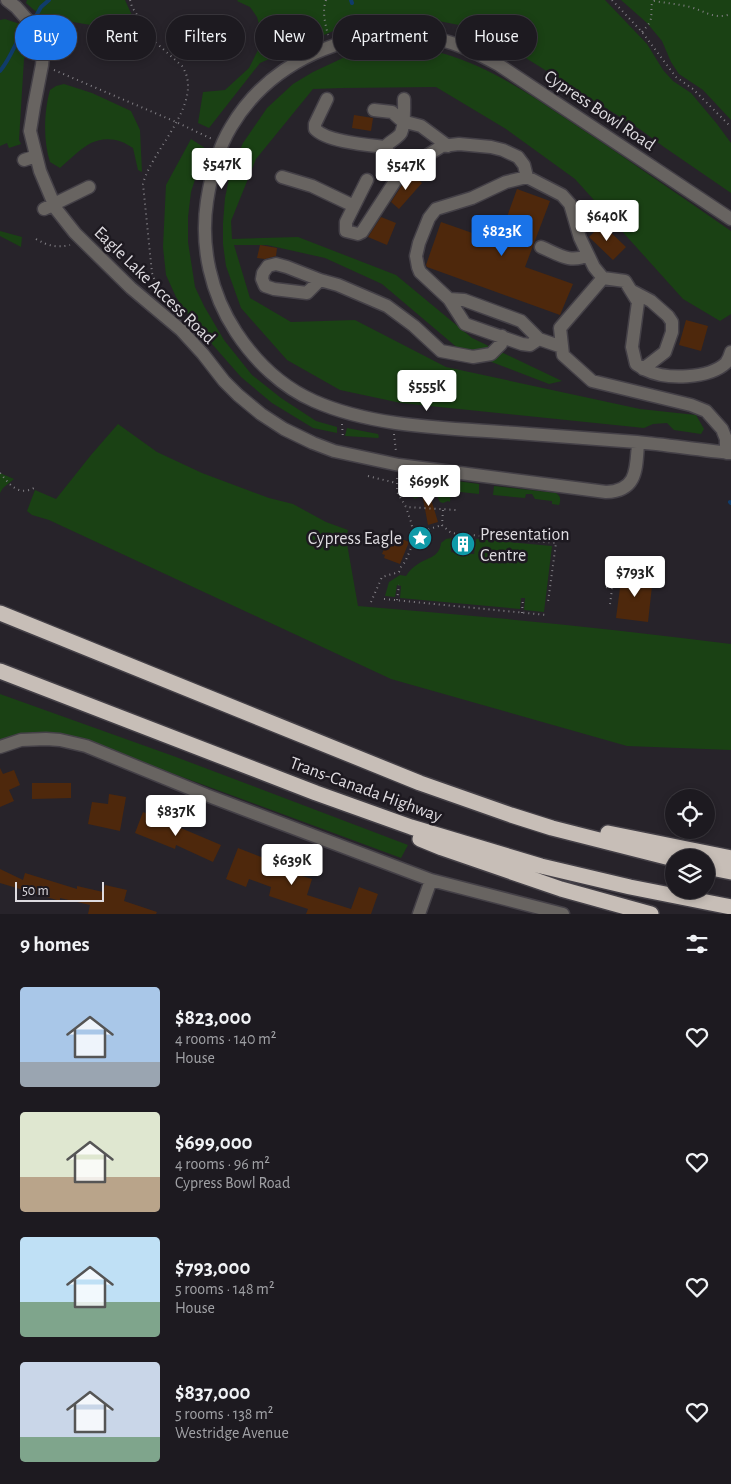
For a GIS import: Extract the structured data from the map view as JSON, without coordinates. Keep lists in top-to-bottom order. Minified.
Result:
{"streets":{"highway":["Trans-Canada Highway"],"street":["Cypress Bowl Road","Eagle Lake Access Road"]},"crossings":[["Cypress Bowl Road","Eagle Lake Access Road"]],"places":{"place":["Cypress Eagle"],"building":["Presentation Centre"]},"scale_bar":"50 m","page":{"chip":["Buy","Rent","Filters","New","Apartment","House"],"price":["$547K","$547K","$640K","$823K","$555K","$699K","$793K","$837K","$639K"],"scale":"50 m","heading":"9 homes","list":[{"name":"$823,000","note":"4 rooms · 140 m² · House"},{"name":"$699,000","note":"4 rooms · 96 m² · Cypress Bowl Road"},{"name":"$793,000","note":"5 rooms · 148 m² · House"},{"name":"$837,000","note":"5 rooms · 138 m² · Westridge Avenue"}]}}
